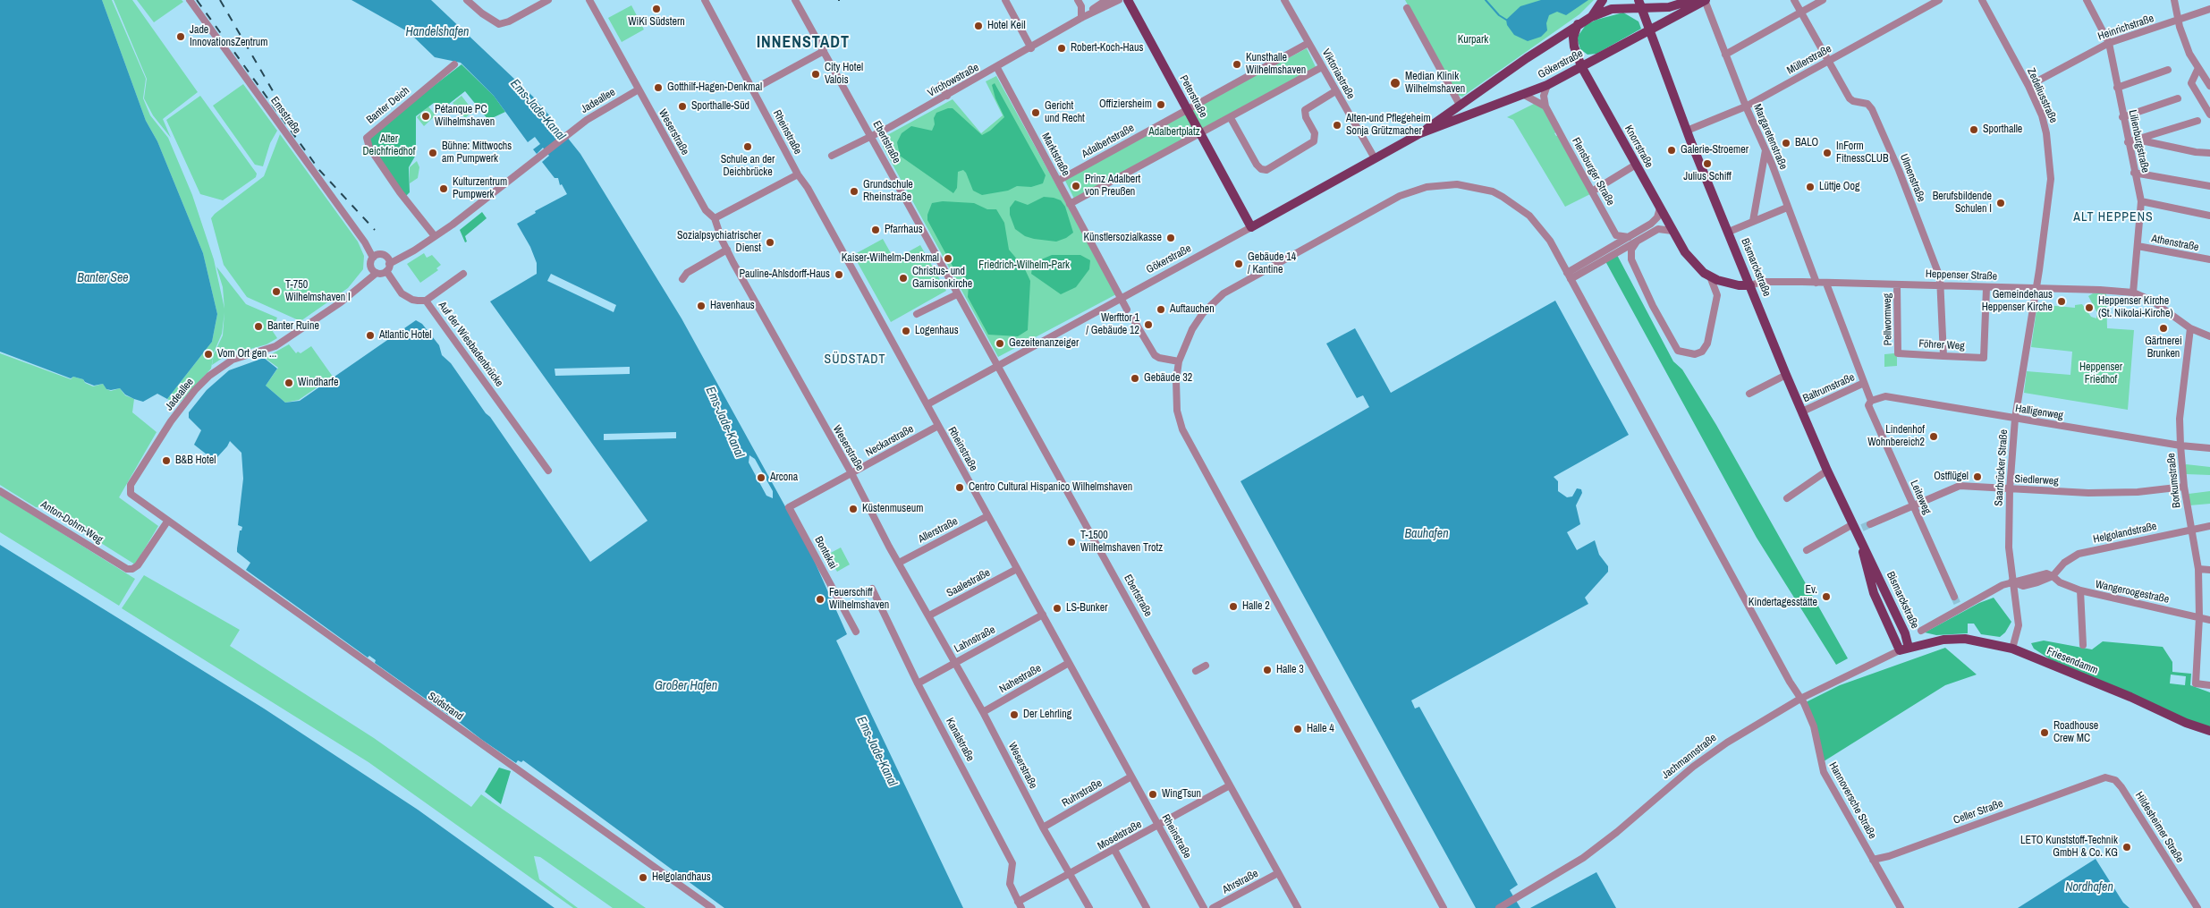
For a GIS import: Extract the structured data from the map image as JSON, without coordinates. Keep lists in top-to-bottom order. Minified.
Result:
{"streets":{"main road":["Gökerstraße","Peterstraße","Knorrstraße","Bismarckstraße","Heppenser Straße","Friesendamm","Jachmannstraße"],"street":["Heinrichstraße","Müllerstraße","Viktoriastraße","Virchowstraße","Zedeliusstraße","Jadeallee","Banter Deich","Emsstraße","Weserstraße","Rheinstraße","Margaretenstraße","Adalbertstraße","Lilienburgstraße","Ebertstraße","Marktstraße","Flensburger Straße","Ulmenstraße","Athenstraße","Pellwormweg","Auf der Wiesbadenbrücke","Föhrer Weg","Baltrumstraße","Halligenweg","Neckarstraße","Saarbrücker Straße","Siedlerweg","Borkumstraße","Leiteweg","Anton-Dohrn-Weg","Allerstraße","Helgolandstraße","Bontekai","Saalestraße","Wangeroogestraße","Lahnstraße","Nahestraße","Südstrand","Kanalstraße","Ruhrstraße","Hannoversche Straße","Celler Straße","Hildesheimer Straße","Moselstraße","Ahrstraße"]},"crossings":[["Heinrichstraße","Zedeliusstraße"],["Heinrichstraße","Lilienburgstraße"],["Müllerstraße","Margaretenstraße"],["Müllerstraße","Ulmenstraße"],["Müllerstraße","Bismarckstraße"],["Gökerstraße","Viktoriastraße"],["Gökerstraße","Peterstraße"],["Gökerstraße","Rheinstraße"],["Gökerstraße","Margaretenstraße"],["Gökerstraße","Ebertstraße"],["Gökerstraße","Knorrstraße"],["Gökerstraße","Marktstraße"],["Gökerstraße","Bismarckstraße"],["Viktoriastraße","Adalbertstraße"],["Virchowstraße","Ebertstraße"],["Virchowstraße","Marktstraße"],["Zedeliusstraße","Heppenser Straße"],["Zedeliusstraße","Saarbrücker Straße"],["Peterstraße","Adalbertstraße"],["Jadeallee","Banter Deich"],["Jadeallee","Weserstraße"],["Jadeallee","Anton-Dohrn-Weg"],["Jadeallee","Südstrand"],["Weserstraße","Neckarstraße"],["Weserstraße","Allerstraße"],["Weserstraße","Saalestraße"],["Weserstraße","Lahnstraße"],["Weserstraße","Nahestraße"],["Weserstraße","Ruhrstraße"],["Weserstraße","Moselstraße"],["Rheinstraße","Neckarstraße"],["Rheinstraße","Allerstraße"],["Rheinstraße","Saalestraße"],["Rheinstraße","Lahnstraße"],["Rheinstraße","Nahestraße"],["Rheinstraße","Ruhrstraße"],["Rheinstraße","Moselstraße"],["Margaretenstraße","Heppenser Straße"],["Adalbertstraße","Marktstraße"],["Lilienburgstraße","Athenstraße"],["Lilienburgstraße","Heppenser Straße"],["Ebertstraße","Moselstraße"],["Ebertstraße","Ahrstraße"],["Knorrstraße","Heppenser Straße"],["Ulmenstraße","Heppenser Straße"],["Ulmenstraße","Föhrer Weg"],["Bismarckstraße","Heppenser Straße"],["Bismarckstraße","Baltrumstraße"],["Bismarckstraße","Friesendamm"],["Bismarckstraße","Jachmannstraße"],["Heppenser Straße","Pellwormweg"],["Heppenser Straße","Föhrer Weg"],["Heppenser Straße","Saarbrücker Straße"],["Heppenser Straße","Borkumstraße"],["Pellwormweg","Föhrer Weg"],["Halligenweg","Saarbrücker Straße"],["Halligenweg","Borkumstraße"],["Halligenweg","Leiteweg"],["Neckarstraße","Bontekai"],["Saarbrücker Straße","Siedlerweg"],["Saarbrücker Straße","Helgolandstraße"],["Saarbrücker Straße","Friesendamm"],["Siedlerweg","Borkumstraße"],["Siedlerweg","Leiteweg"],["Borkumstraße","Helgolandstraße"],["Borkumstraße","Wangeroogestraße"],["Anton-Dohrn-Weg","Südstrand"],["Helgolandstraße","Wangeroogestraße"],["Lahnstraße","Kanalstraße"],["Friesendamm","Jachmannstraße"],["Kanalstraße","Moselstraße"],["Jachmannstraße","Hannoversche Straße"],["Hannoversche Straße","Celler Straße"],["Celler Straße","Hildesheimer Straße"]],"districts":["INNENSTADT","ALT HEPPENS","SÜDSTADT"],"water":["Handelshafen","Ems-Jade-Kanal","Banter See","Bauhafen","Großer Hafen","Nordhafen"],"parks":["Kurpark","Adalbertplatz","Alter Deichfriedhof","Friedrich-Wilhelm-Park","Heppenser Friedhof"],"places":["WiKi Südstern","Hotel Keil","Jade InnovationsZentrum","Robert-Koch-Haus","Kunsthalle Wilhelmshaven","City Hotel Valois","Median Klinik Wilhelmshaven","Gotthilf-Hagen-Denkmal","Offiziersheim","Sporthalle-Süd","Gericht und Recht","Pétanque PC Wilhelmshaven","Alten-und Pflegeheim Sonja Grützmacher","Sporthalle","BALO","Schule an der Deichbrücke","Galerie-Stroemer","Bühne: Mittwochs am Pumpwerk","InForm FitnessCLUB","Julius Schiff","Prinz Adalbert von Preußen","Lüttje Oog","Kulturzentrum Pumpwerk","Grundschule Rheinstraße","Berufsbildende Schulen I","Pfarrhaus","Künstlersozialkasse","Sozialpsychiatrischer Dienst","Kaiser-Wilhelm-Denkmal","Gebäude 14 / Kantine","Pauline-Ahlsdorff-Haus","Christus- und Garnisonkirche","T-750 Wilhelmshaven I","Gemeindehaus Heppenser Kirche","Havenhaus","Heppenser Kirche (St. Nikolai-Kirche)","Auftauchen","Werfttor 1 / Gebäude 12","Banter Ruine","Gärtnerei Brunken","Logenhaus","Atlantic Hotel","Gezeitenanzeiger","Vom Ort gen ...","Gebäude 32","Windharfe","Lindenhof Wohnbereich2","B&B Hotel","Ostflügel","Arcona","Centro Cultural Hispanico Wilhelmshaven","Küstenmuseum","T-1500 Wilhelmshaven Trotz","Ev. Kindertagesstätte","Feuerschiff Wilhelmshaven","Halle 2","LS-Bunker","Halle 3","Der Lehrling","Halle 4","Roadhouse Crew MC","WingTsun","LETO Kunststoff-Technik GmbH & Co. KG","Helgolandhaus"]}
